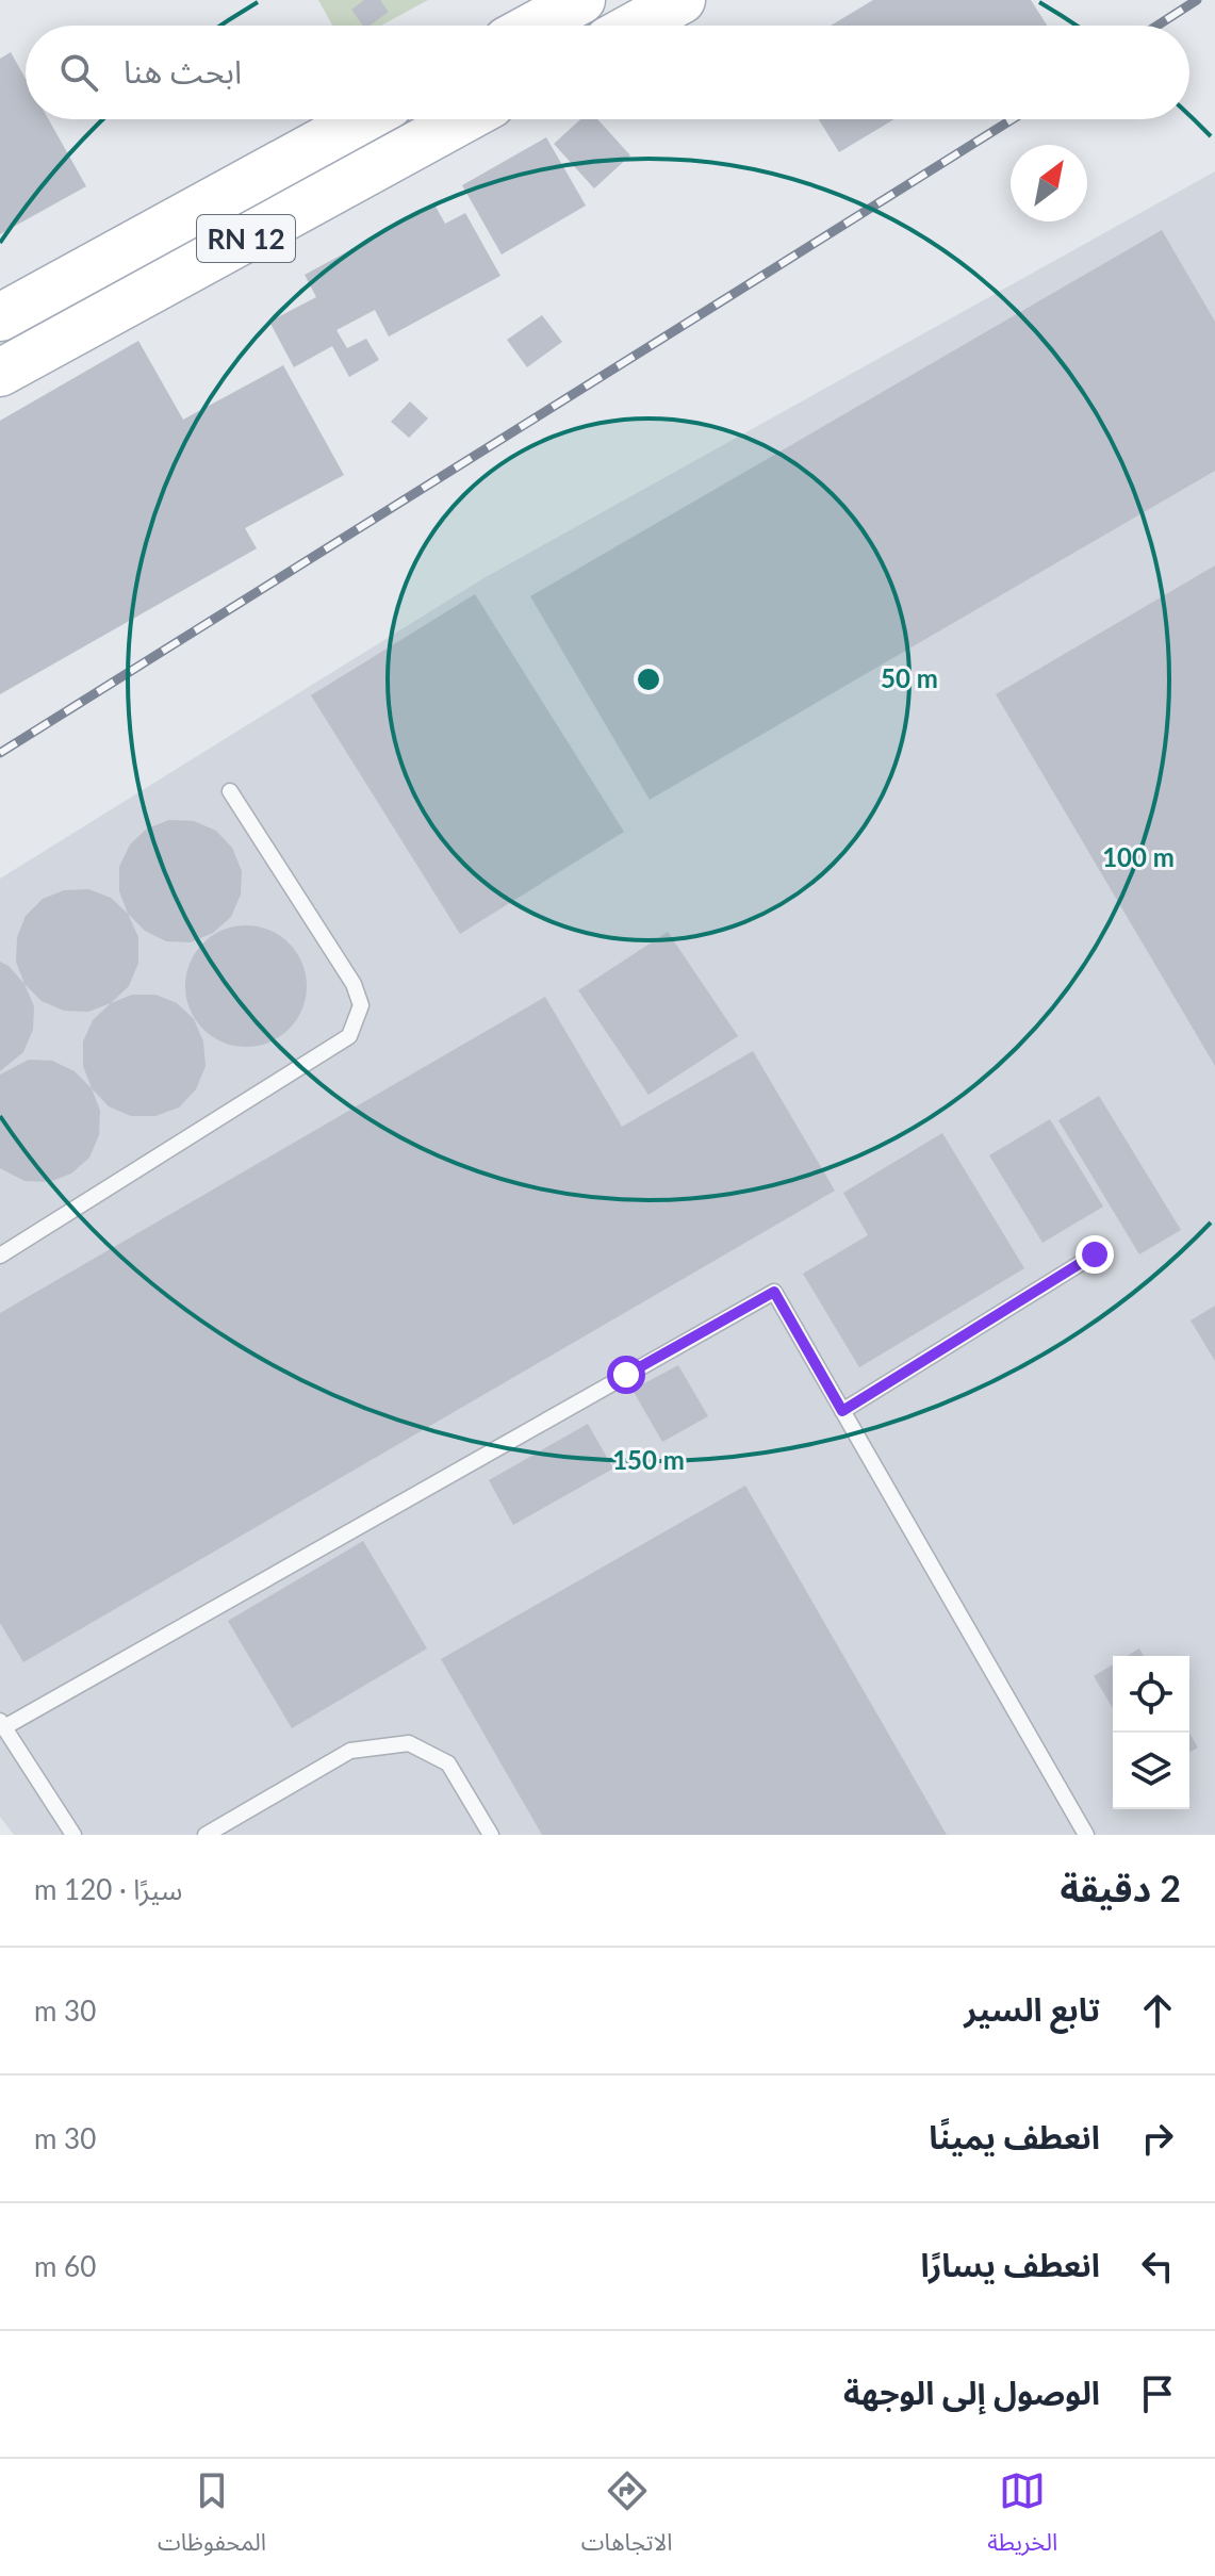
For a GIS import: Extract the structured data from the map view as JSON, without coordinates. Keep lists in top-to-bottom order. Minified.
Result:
{"streets":{"main road":["RN 12"]},"north":"top right","page":{"search":"ابحث هنا","heading":["2 دقيقة","سيرًا · 120 m"],"list":[["تابع السير","30 m"],["انعطف يمينًا","30 m"],["انعطف يسارًا","60 m"],"الوصول إلى الوجهة"],"nav":["الخريطة","الاتجاهات","المحفوظات"]},"rings":["50 m","100 m","150 m"]}
